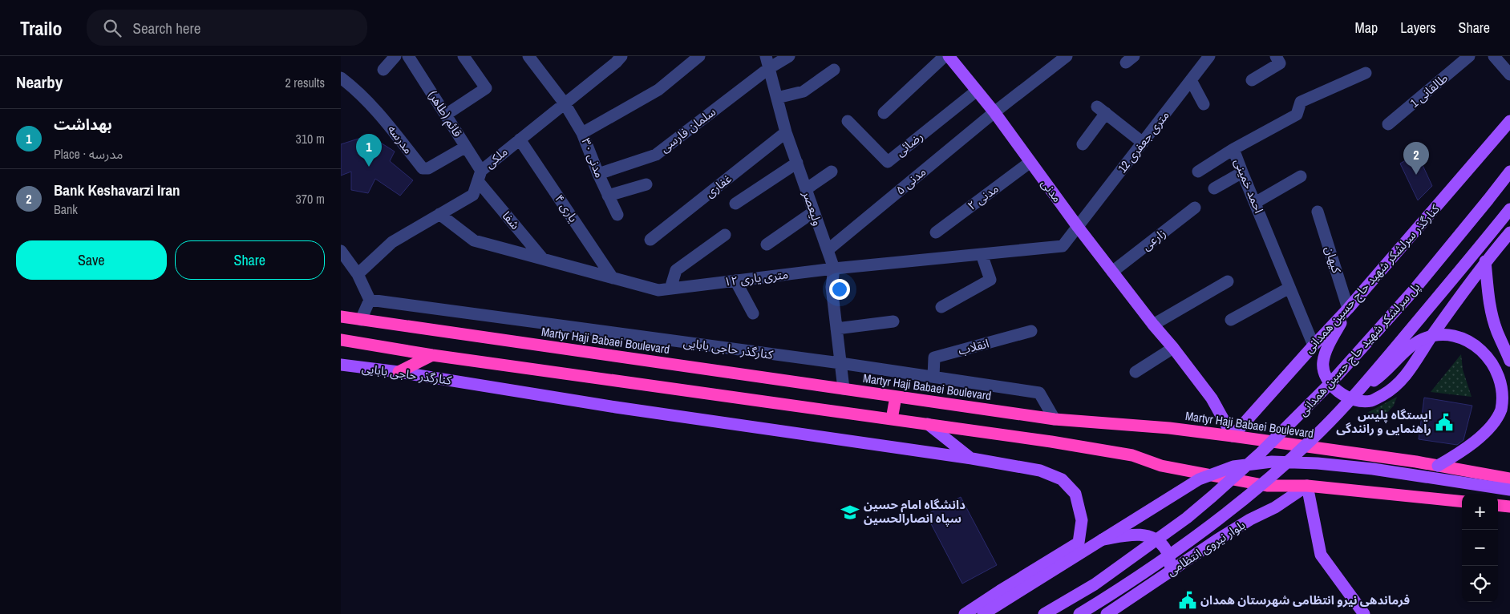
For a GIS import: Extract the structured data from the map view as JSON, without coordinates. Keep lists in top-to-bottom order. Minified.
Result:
{"streets":{"highway":["Martyr Haji Babaei Boulevard"],"main road":["مدنی","کنارگذر سرلشکر شهید حاج حسین همدانی","کنارگذر حاجی بابایی","پل سرلشکر شهید حاج حسین همدانی","بلوار نیروی انتظامی"],"street":["طالقانی 1","قائم (طاهر)","سلمان فارسی","مدرسه","12 متری جعفری","رضائی","ملکی","مدنی ۳۰","مدنی ۵","غفاری","احمد خمینی","مدنی ۲","یاری ۴","ولیعصر","شفا","زارعی","کیهان","۱۲ متری یاری","انقلاب"]},"crossings":[["قائم (طاهر)","مدرسه"],["قائم (طاهر)","ملکی"],["قائم (طاهر)","شفا"],["سلمان فارسی","مدنی ۳۰"],["سلمان فارسی","ولیعصر"],["12 متری جعفری","مدنی"],["12 متری جعفری","۱۲ متری یاری"],["رضائی","مدنی"],["ملکی","مدنی ۳۰"],["ملکی","یاری ۴"],["ملکی","شفا"],["ملکی","۱۲ متری یاری"],["مدنی ۵","مدنی"],["مدنی ۵","ولیعصر"],["غفاری","ولیعصر"],["احمد خمینی","کنارگذر سرلشکر شهید حاج حسین همدانی"],["مدنی","مدنی ۲"],["مدنی","زارعی"],["مدنی","۱۲ متری یاری"],["مدنی","کنارگذر سرلشکر شهید حاج حسین همدانی"],["مدنی","Martyr Haji Babaei Boulevard"],["یاری ۴","۱۲ متری یاری"],["ولیعصر","۱۲ متری یاری"],["ولیعصر","Martyr Haji Babaei Boulevard"],["ولیعصر","کنارگذر حاجی بابایی"],["شفا","۱۲ متری یاری"],["کیهان","کنارگذر سرلشکر شهید حاج حسین همدانی"],["کنارگذر سرلشکر شهید حاج حسین همدانی","Martyr Haji Babaei Boulevard"],["Martyr Haji Babaei Boulevard","کنارگذر حاجی بابایی"],["انقلاب","کنارگذر حاجی بابایی"]],"places":{"public building":["ایستگاه پلیس راهنمایی و رانندگی","فرماندهی نیرو انتظامی شهرستان همدان"],"school or university":["دانشگاه امام حسین سپاه انصارالحسین"]},"page":{"header":"Trailo","search":"Search here","nav":["Map","Layers","Share"],"heading":["Nearby","2 results"],"list":[{"mark":"1","name":"بهداشت","note":"Place · مدرسه","value":"310 m"},{"mark":"2","name":"Bank Keshavarzi Iran","note":"Bank","value":"370 m"}],"pins":["1","2"],"buttons":["Save","Share"],"map_buttons":["+","−"]}}
